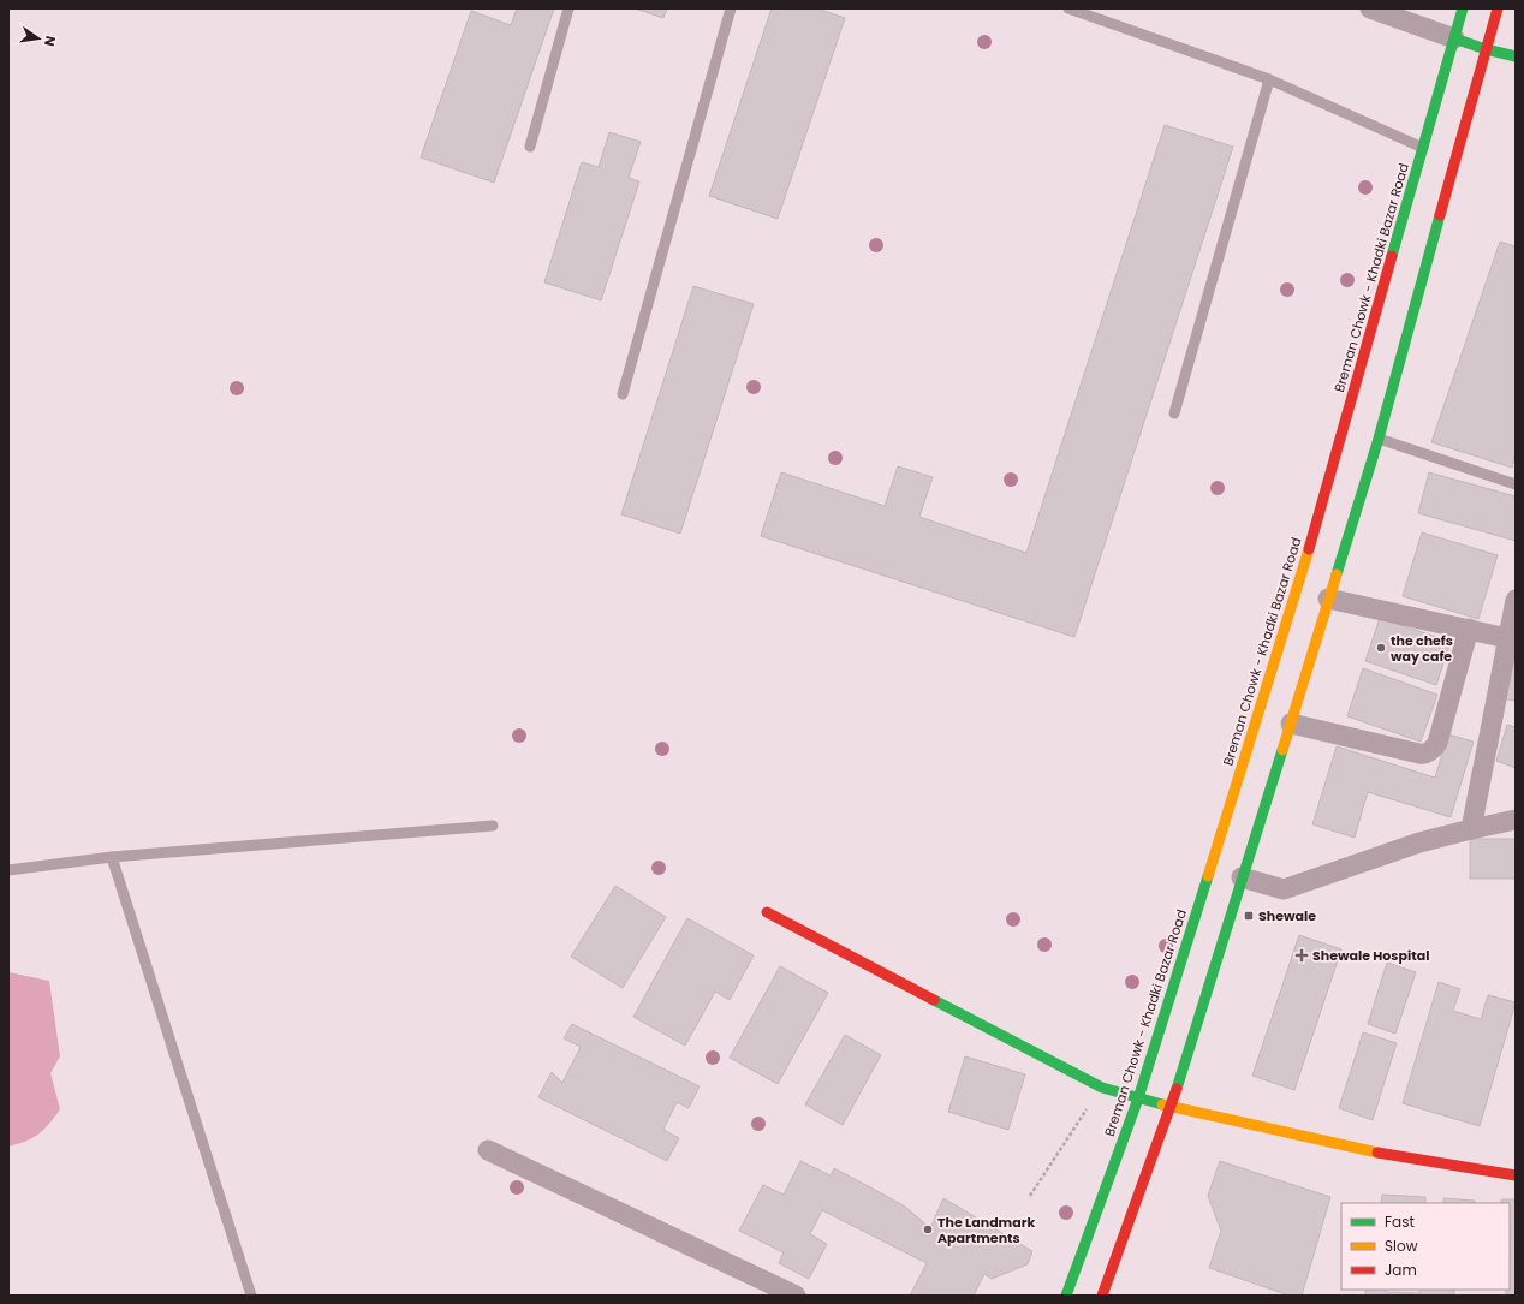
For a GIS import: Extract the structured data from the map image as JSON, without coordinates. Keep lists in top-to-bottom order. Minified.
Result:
{"streets":{"main road":["Breman Chowk - Khadki Bazar Road"]},"places":{"other":["the chefs way cafe","The Landmark Apartments"],"transit":["Shewale"],"health":["Shewale Hospital"]},"legend":["Fast","Slow","Jam"],"north":"right"}
